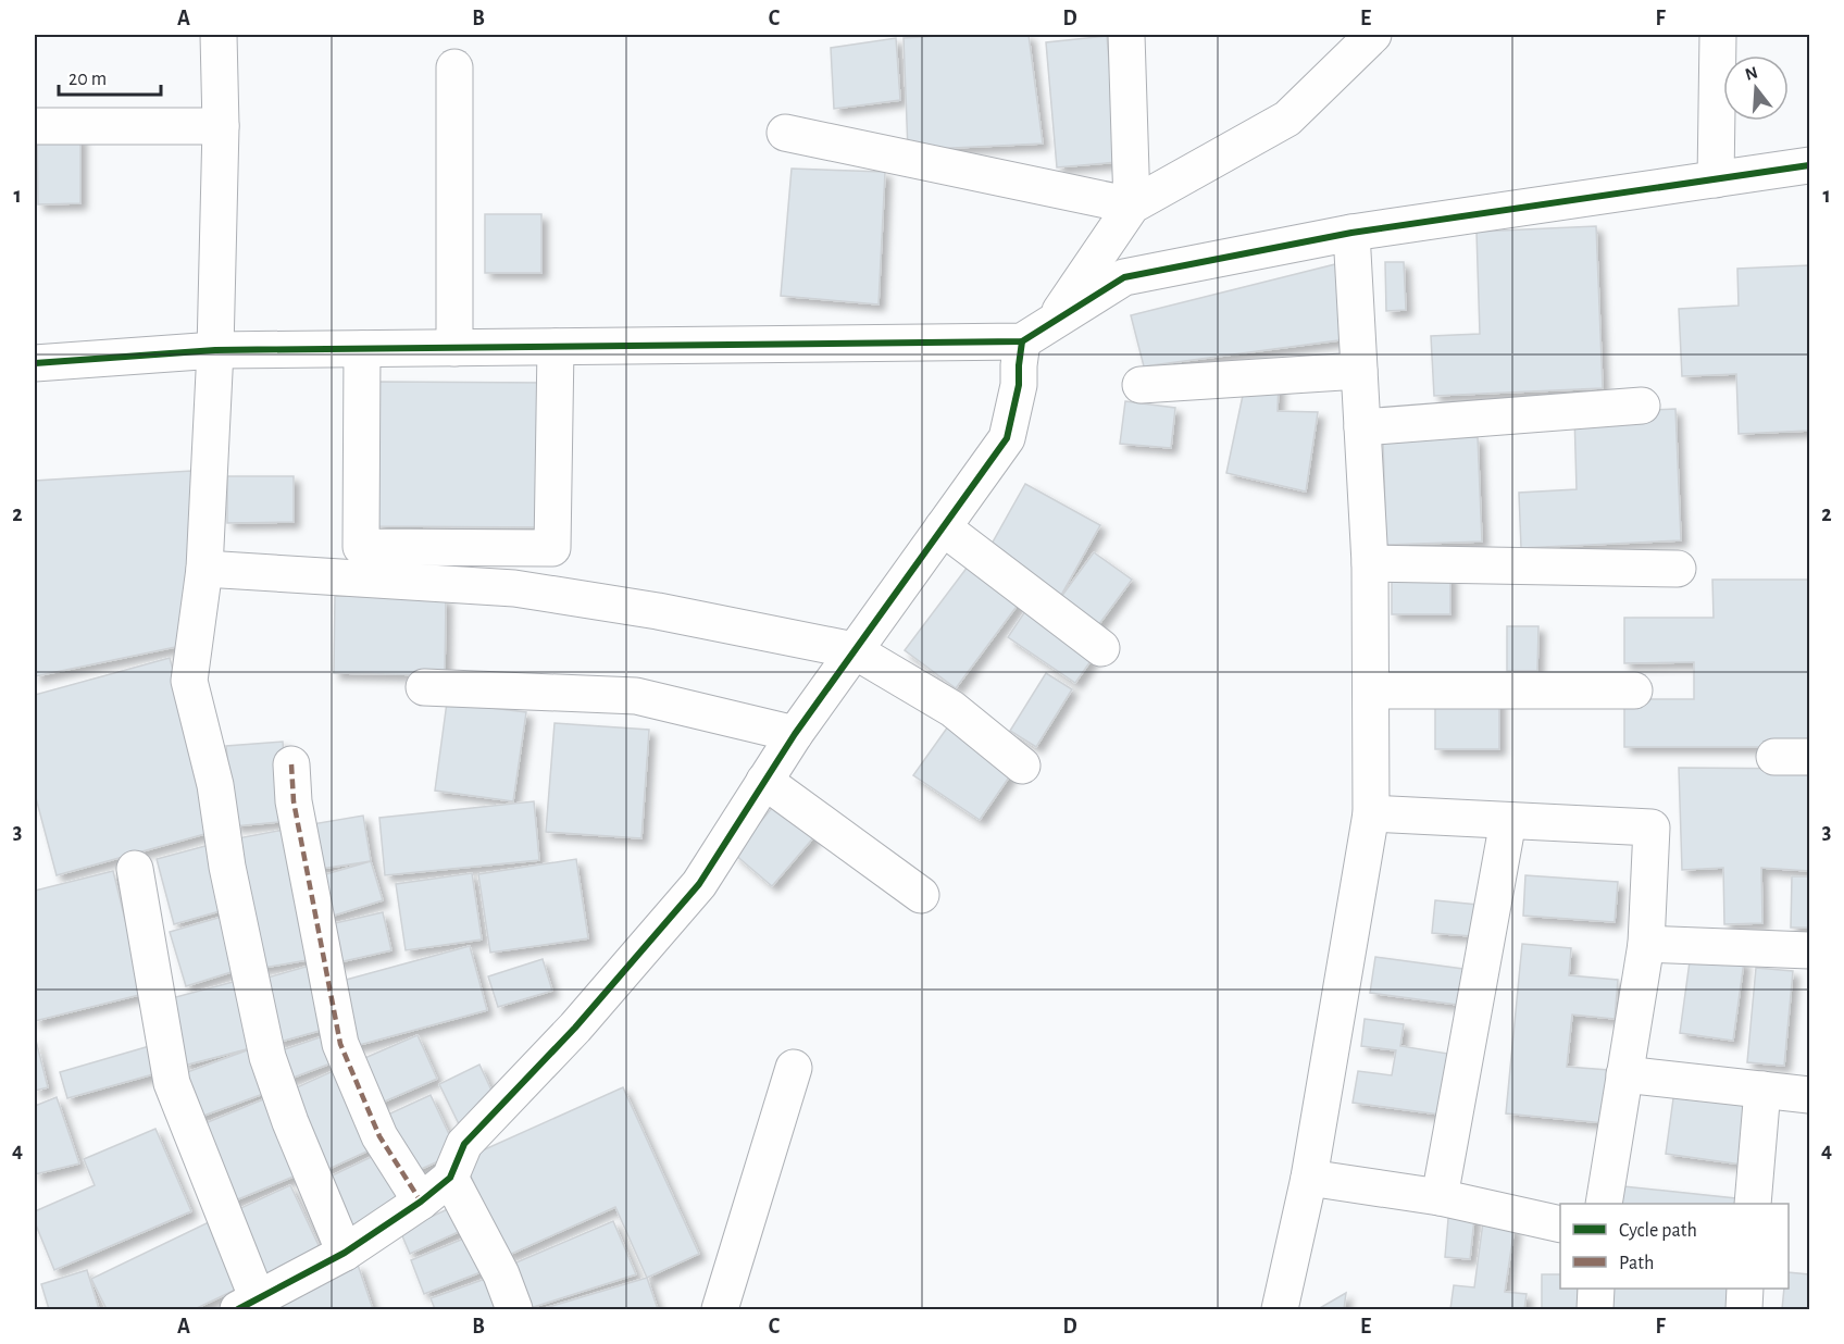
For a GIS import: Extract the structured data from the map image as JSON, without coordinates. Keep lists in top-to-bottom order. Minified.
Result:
{"legend":["Cycle path","Path"],"scale_bar":"20 m","north":"top","grid":{"columns":["A","B","C","D","E","F"],"rows":["1","2","3","4"]}}
